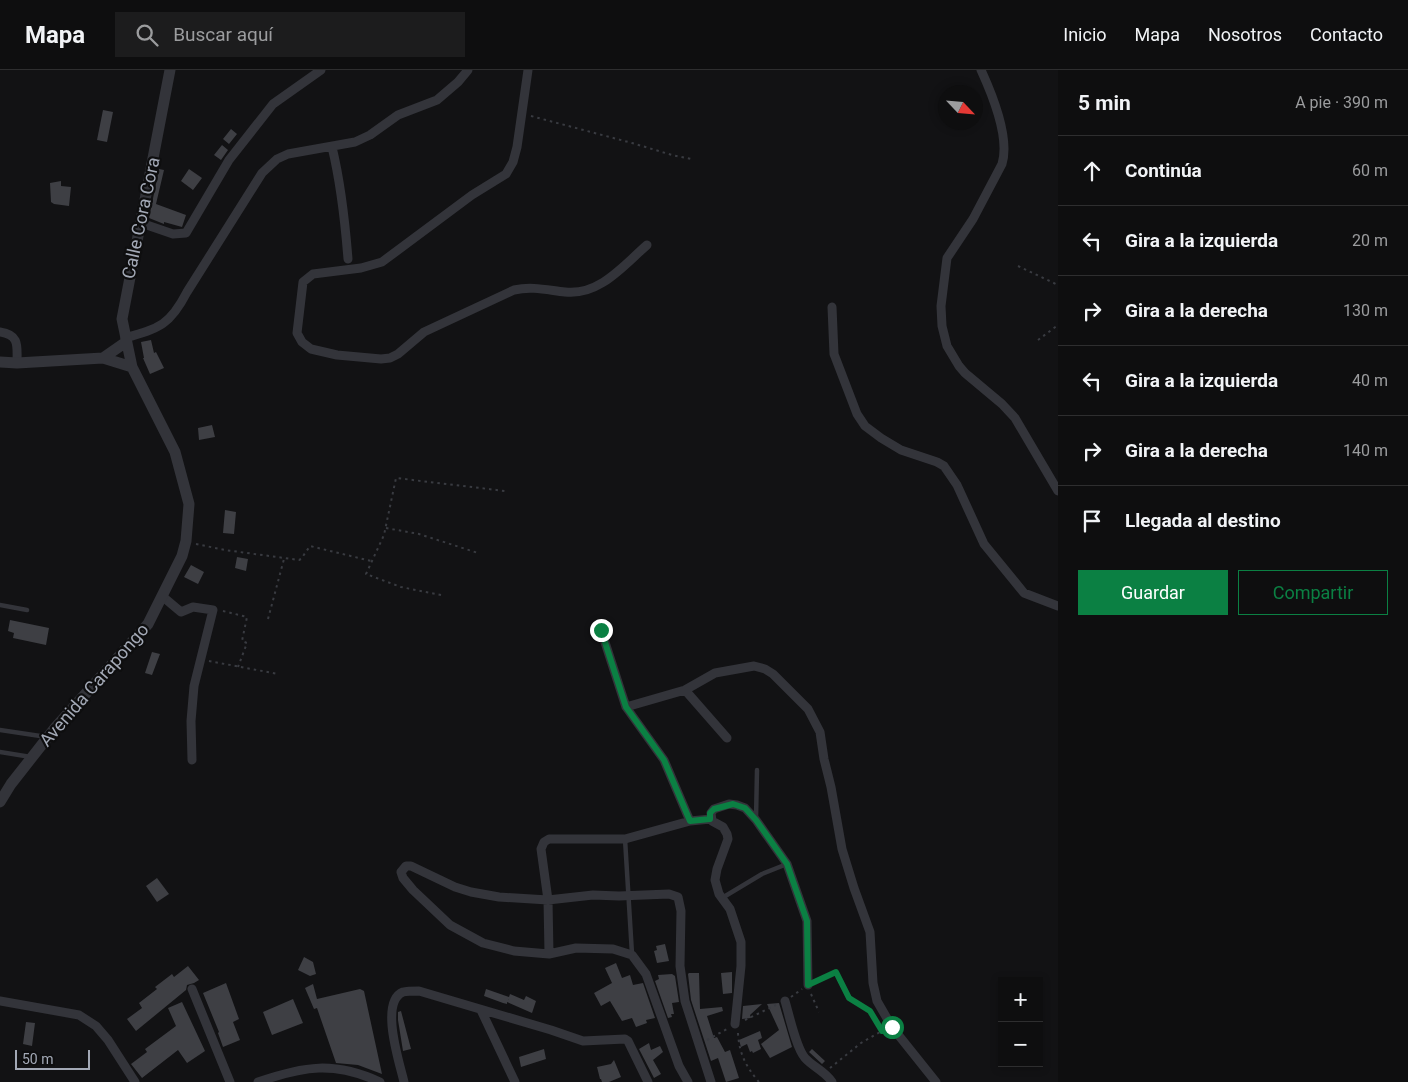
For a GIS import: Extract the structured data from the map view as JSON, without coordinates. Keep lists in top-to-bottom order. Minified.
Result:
{"streets":{"street":["Calle Cora Cora","Avenida Carapongo"]},"crossings":[["Calle Cora Cora","Avenida Carapongo"]],"scale_bar":"50 m","north":"bottom right","page":{"header":"Mapa","search":"Buscar aquí","nav":["Inicio","Mapa","Nosotros","Contacto"],"heading":["5 min","A pie · 390 m"],"list":[["Continúa","60 m"],["Gira a la izquierda","20 m"],["Gira a la derecha","130 m"],["Gira a la izquierda","40 m"],["Gira a la derecha","140 m"],"Llegada al destino"],"buttons":["Guardar","Compartir"],"map_buttons":["+","−"],"scale":"50 m"}}
